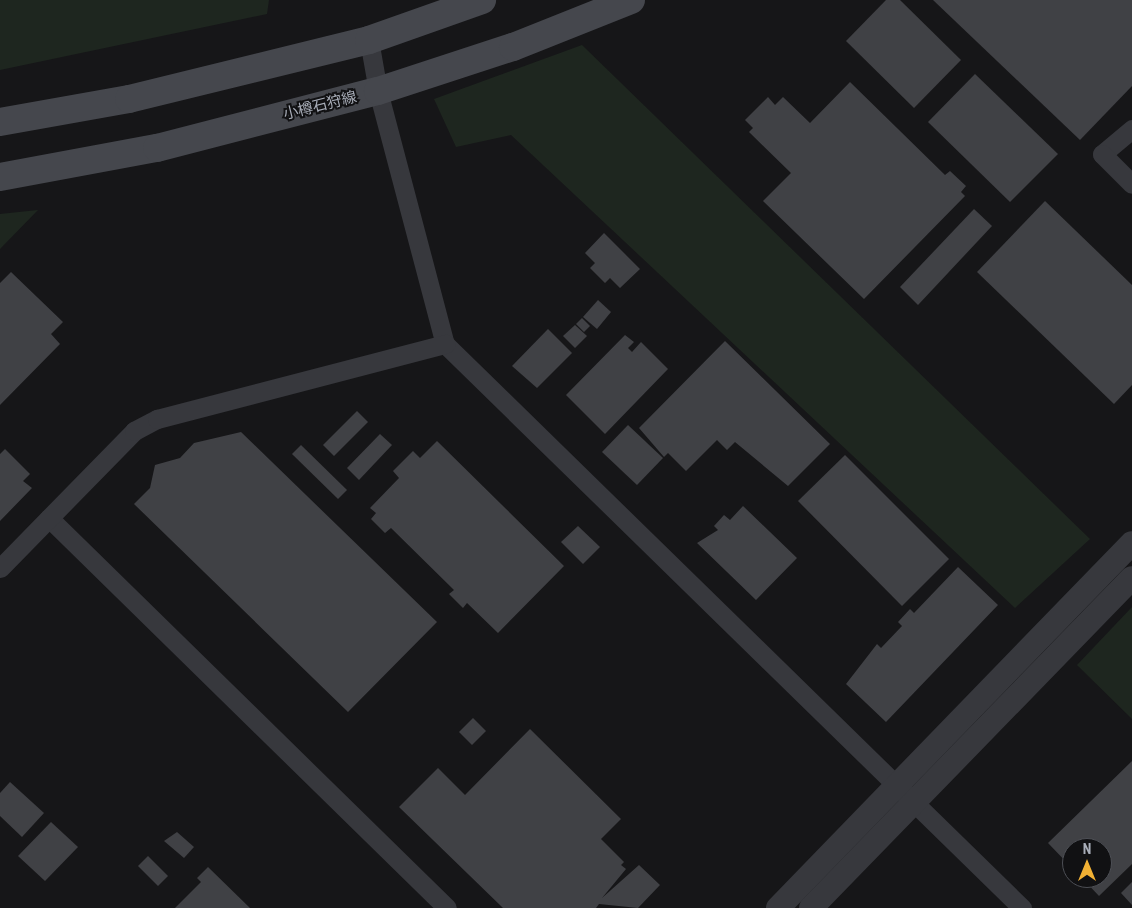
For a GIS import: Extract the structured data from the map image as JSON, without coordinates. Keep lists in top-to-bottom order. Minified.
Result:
{"streets":{"main road":["小樽石狩線"]},"north":"top"}
